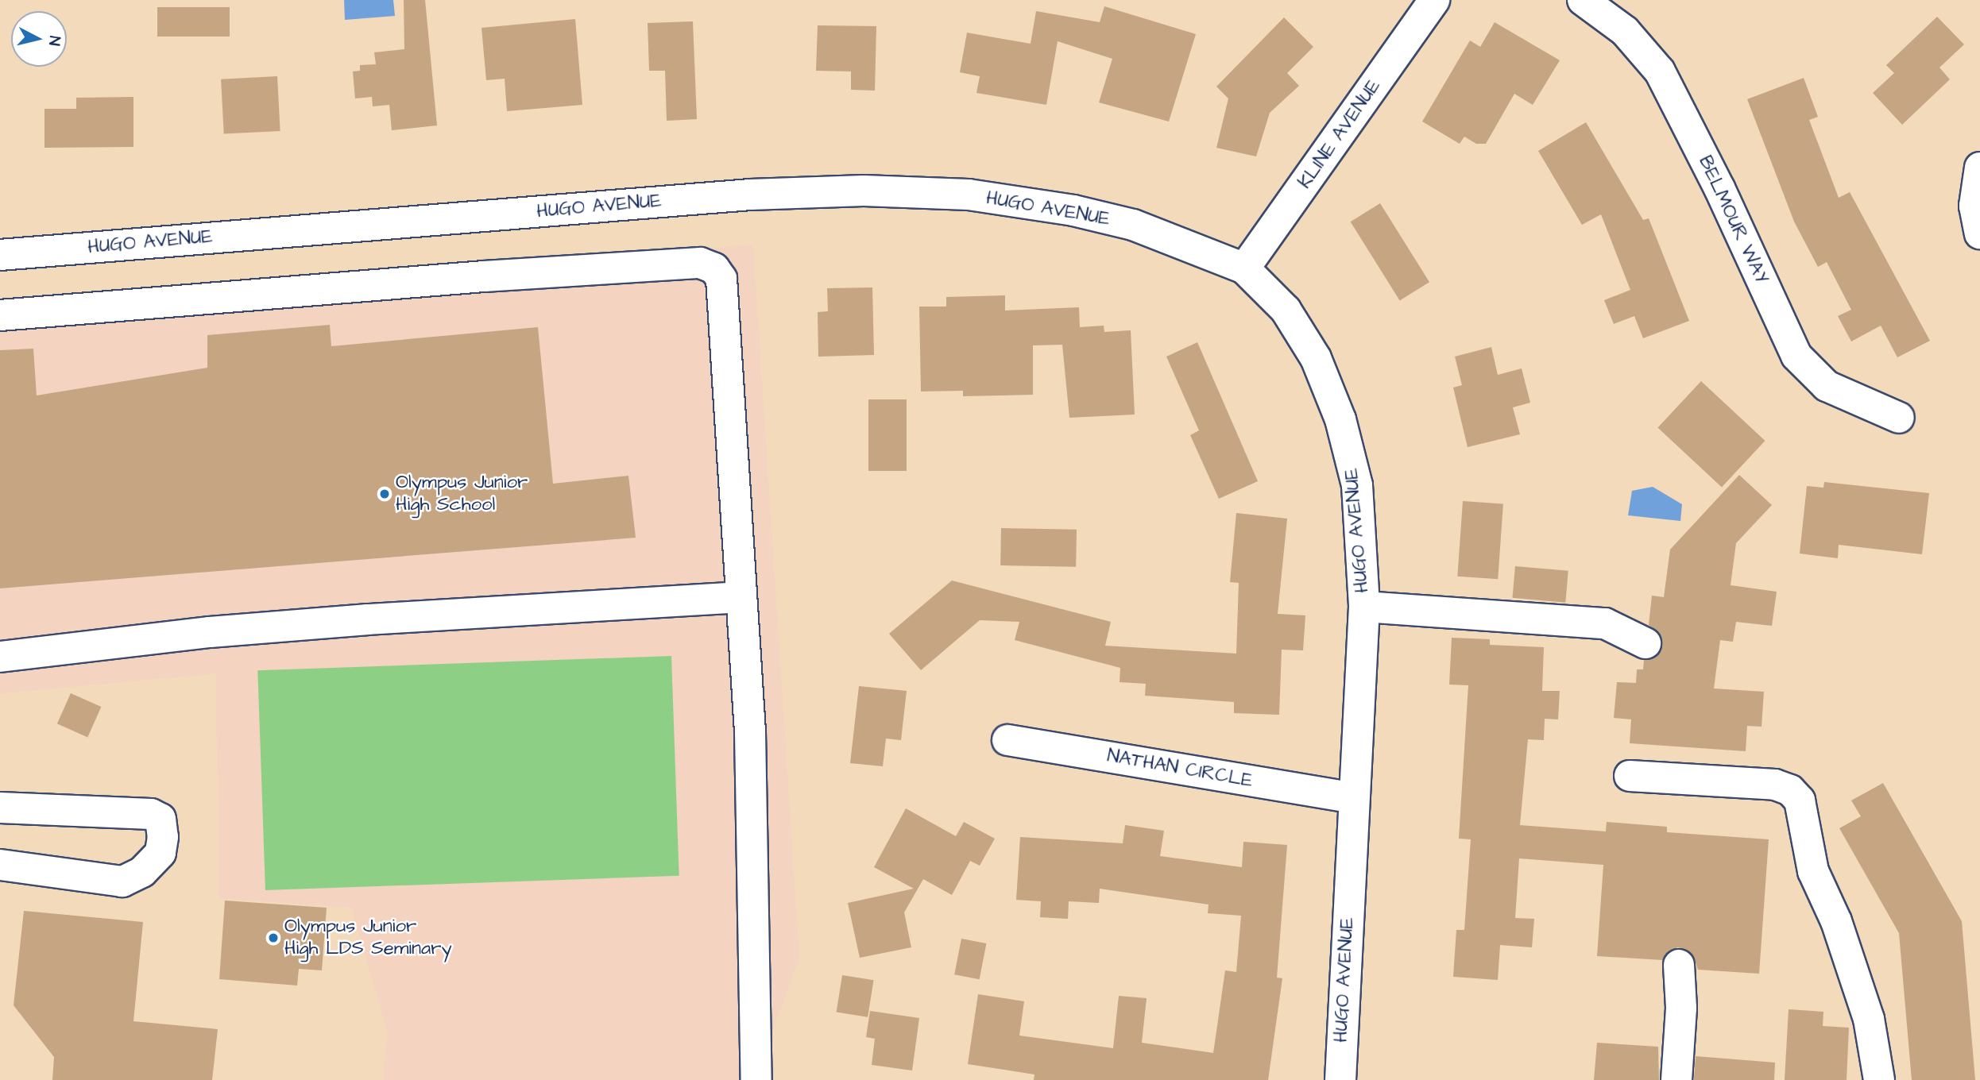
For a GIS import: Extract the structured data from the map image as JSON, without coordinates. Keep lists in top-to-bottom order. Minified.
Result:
{"streets":{"street":["KLINE AVENUE","HUGO AVENUE","BELMOUR WAY","NATHAN CIRCLE"]},"crossings":[["KLINE AVENUE","HUGO AVENUE"],["HUGO AVENUE","NATHAN CIRCLE"]],"places":["Olympus Junior High School","Olympus Junior High LDS Seminary"],"north":"right"}
